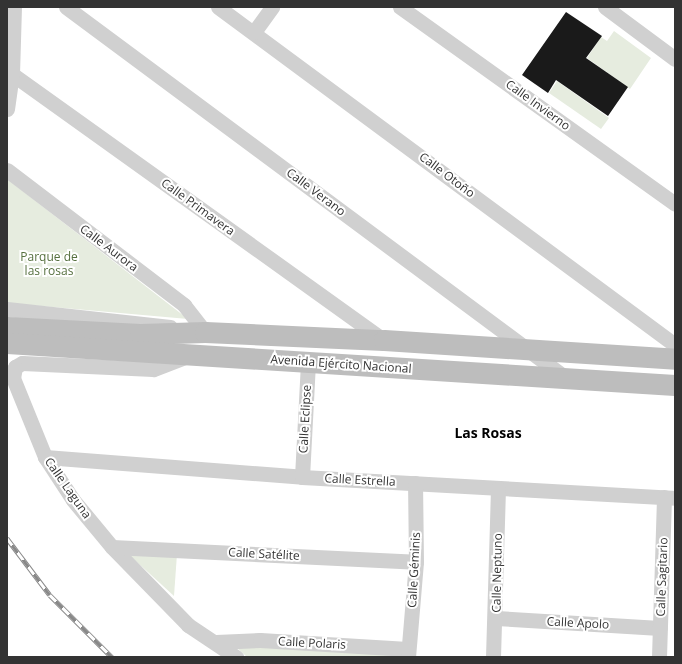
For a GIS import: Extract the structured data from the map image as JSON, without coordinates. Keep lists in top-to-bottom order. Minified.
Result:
{"streets":{"main road":["Avenida Ejército Nacional"],"street":["Calle Invierno","Calle Otoño","Calle Verano","Calle Primavera","Calle Aurora","Calle Eclipse","Calle Estrella","Calle Laguna","Calle Satélite","Calle Géminis","Calle Neptuno","Calle Sagitario","Calle Apolo","Calle Polaris"]},"crossings":[["Calle Verano","Avenida Ejército Nacional"],["Calle Primavera","Avenida Ejército Nacional"],["Calle Aurora","Avenida Ejército Nacional"],["Avenida Ejército Nacional","Calle Eclipse"],["Avenida Ejército Nacional","Calle Laguna"],["Calle Eclipse","Calle Estrella"],["Calle Estrella","Calle Laguna"],["Calle Estrella","Calle Géminis"],["Calle Estrella","Calle Neptuno"],["Calle Estrella","Calle Sagitario"],["Calle Laguna","Calle Satélite"],["Calle Laguna","Calle Polaris"],["Calle Satélite","Calle Géminis"],["Calle Géminis","Calle Polaris"],["Calle Neptuno","Calle Apolo"],["Calle Sagitario","Calle Apolo"]],"districts":["Las Rosas"],"parks":["Parque de las rosas"]}
